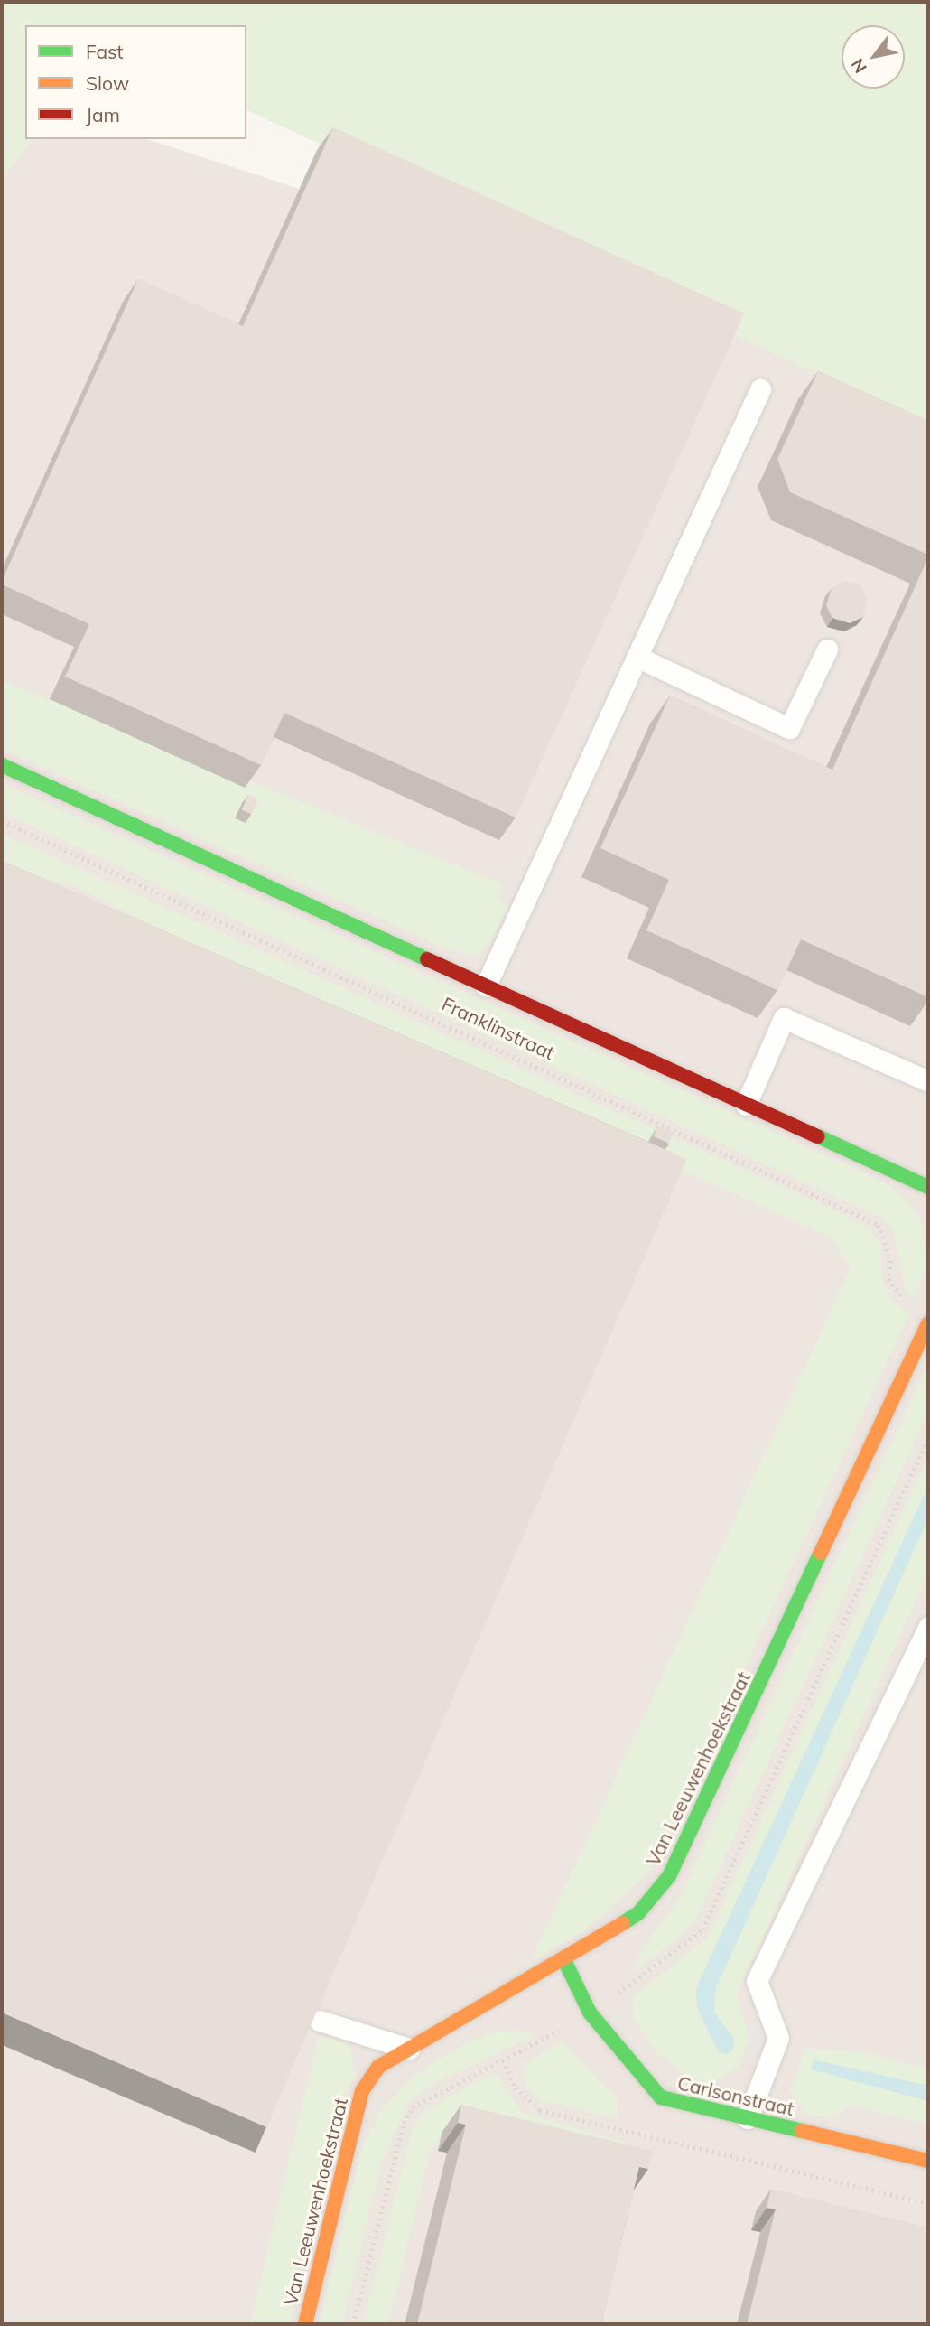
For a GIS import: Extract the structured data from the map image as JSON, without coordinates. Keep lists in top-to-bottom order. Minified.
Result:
{"streets":{"street":["Franklinstraat","Van Leeuwenhoekstraat","Carlsonstraat"]},"crossings":[["Van Leeuwenhoekstraat","Carlsonstraat"]],"legend":["Fast","Slow","Jam"],"north":"bottom left"}
